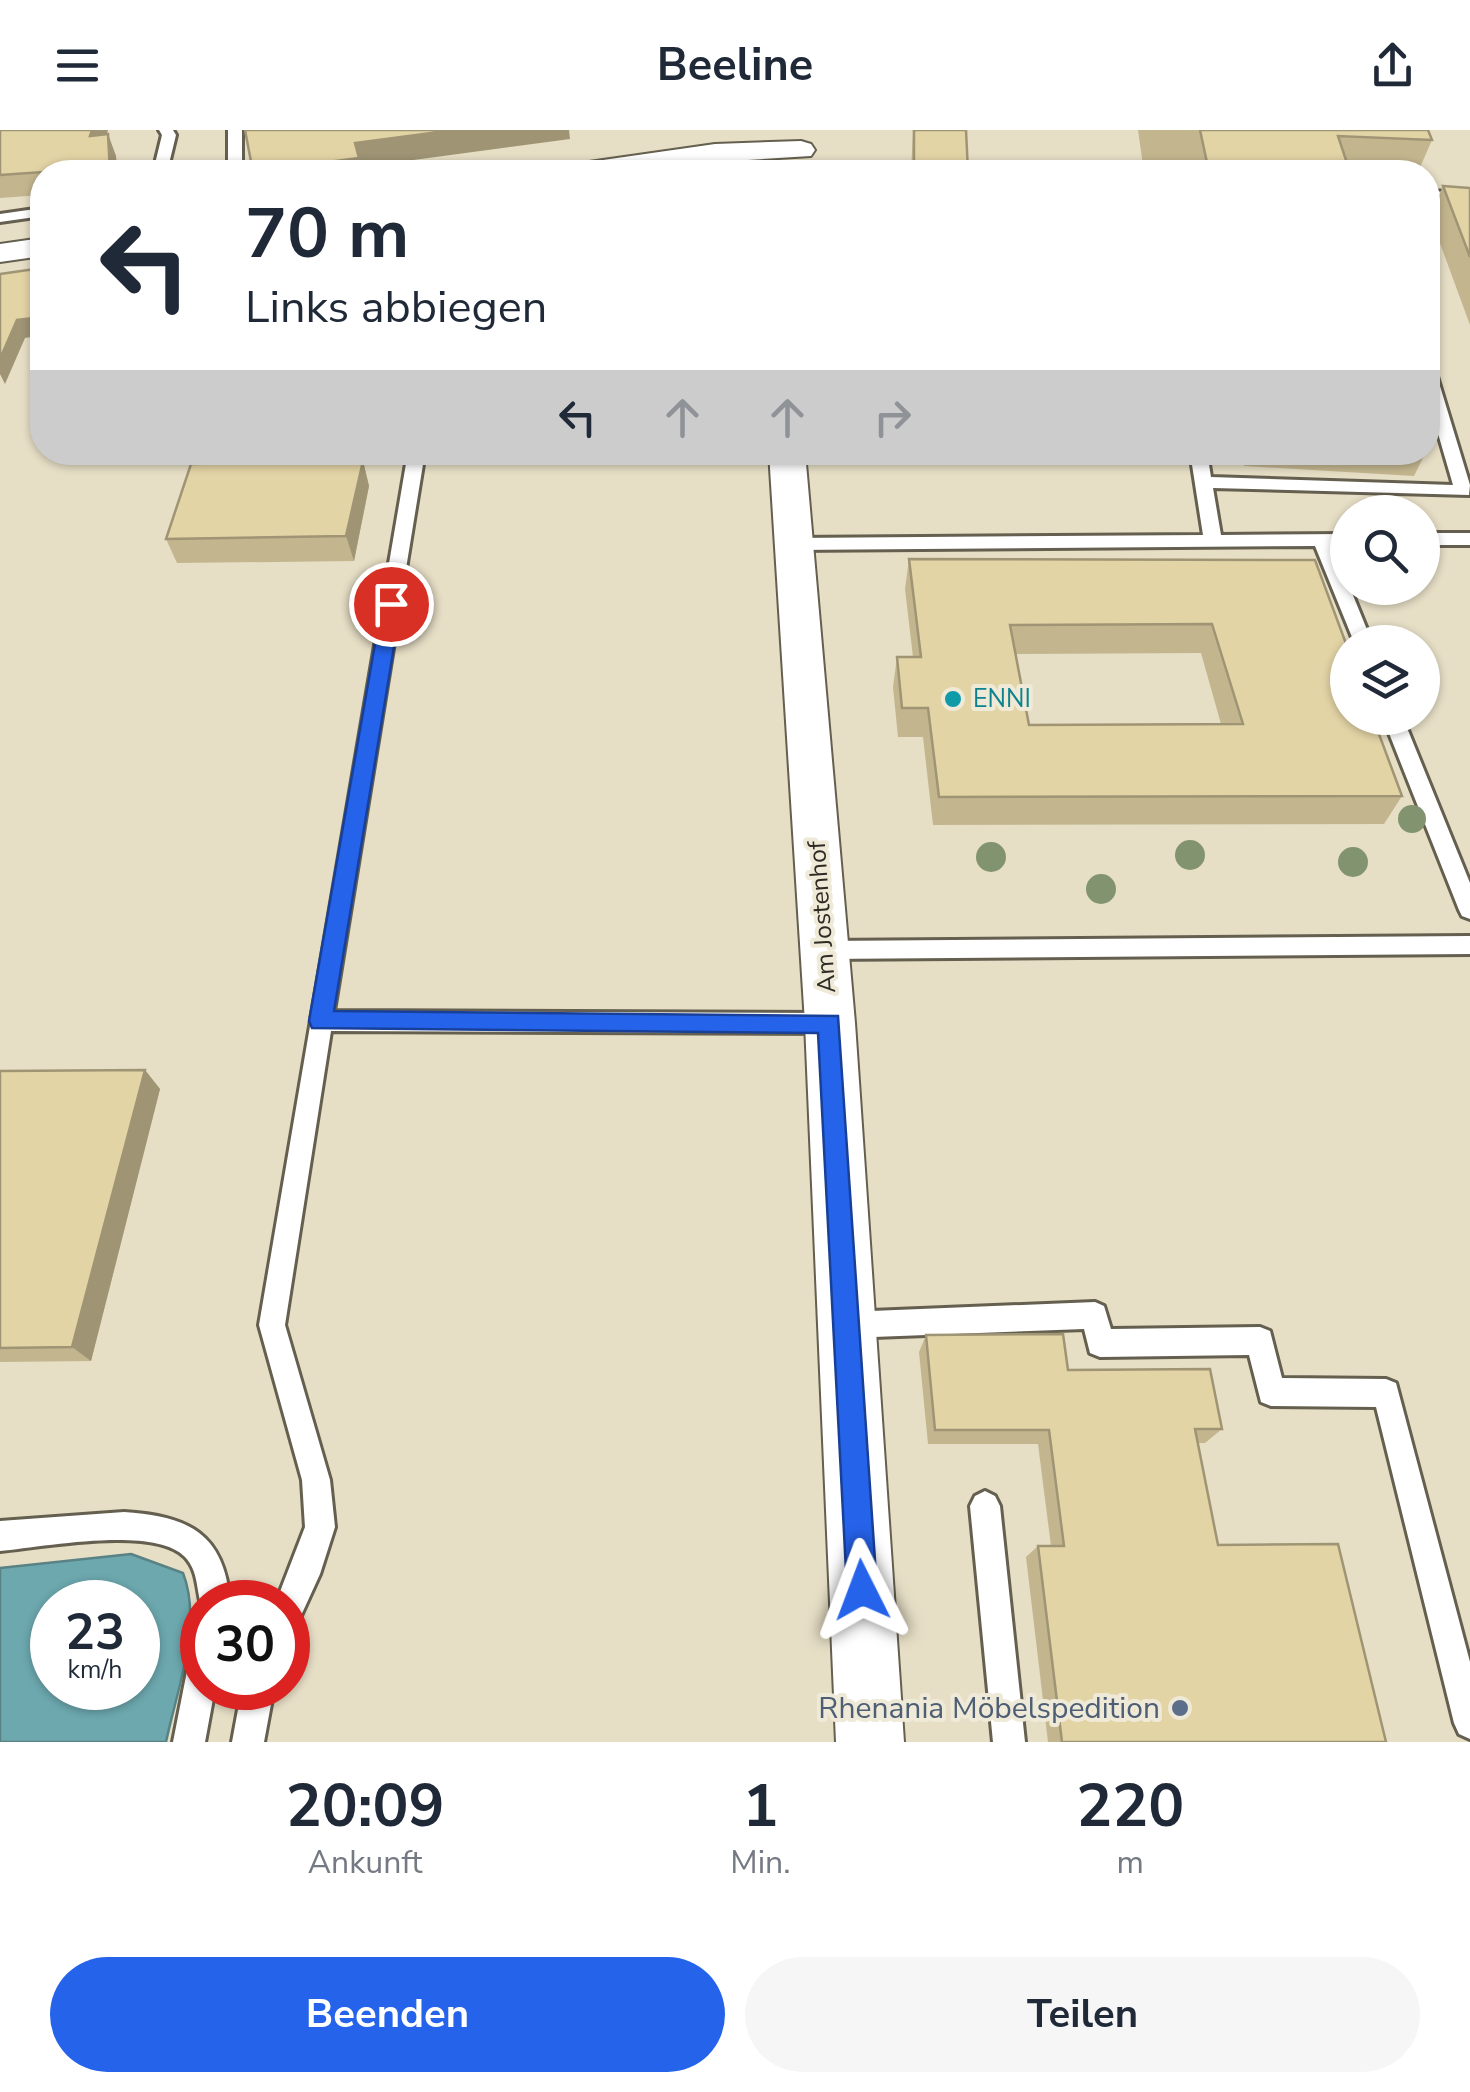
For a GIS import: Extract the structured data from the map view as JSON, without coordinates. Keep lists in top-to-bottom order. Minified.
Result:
{"streets":{"street":["Am Jostenhof"]},"places":["ENNI","Rhenania Möbelspedition"],"page":{"header":"Beeline","turn":["70 m","Links abbiegen"],"speed":"23 km/h","limit":"30","eta":["20:09","Ankunft","1","Min.","220","m"],"buttons":["Beenden","Teilen"]}}
